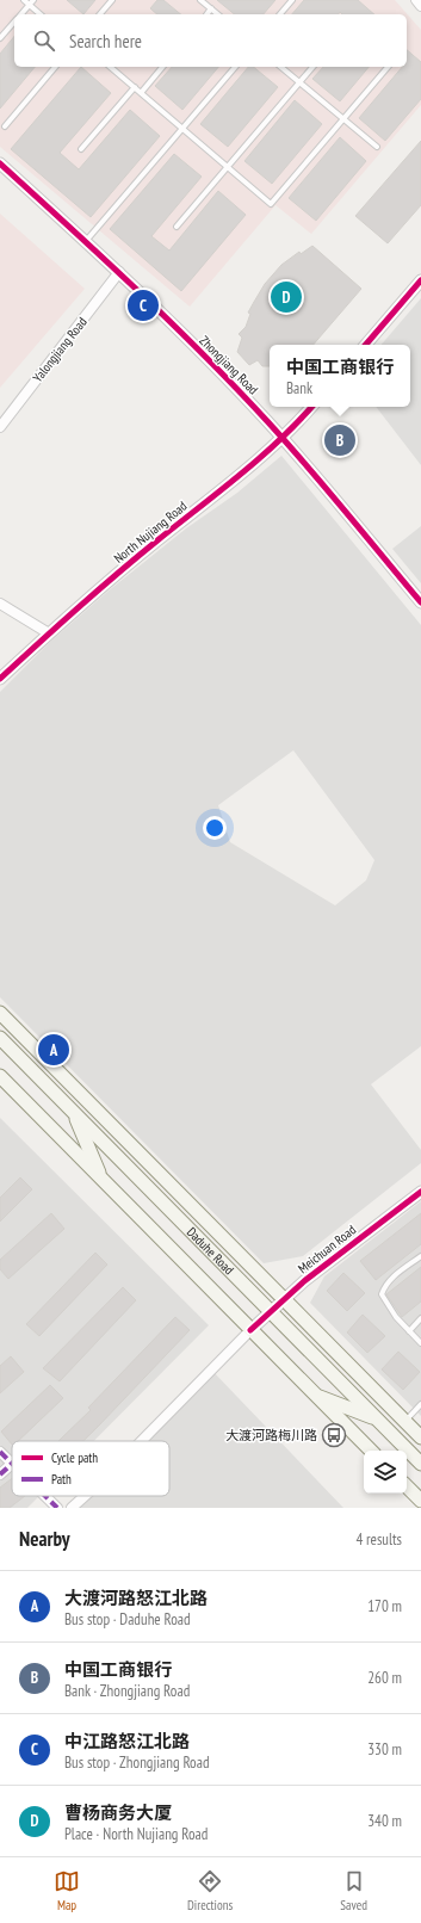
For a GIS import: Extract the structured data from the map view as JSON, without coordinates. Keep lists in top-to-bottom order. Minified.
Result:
{"streets":{"main road":["Daduhe Road"],"street":["Yalongjiang Road","Zhongjiang Road","North Nujiang Road","Meichuan Road"]},"crossings":[["Yalongjiang Road","Zhongjiang Road"],["Zhongjiang Road","North Nujiang Road"],["Meichuan Road","Daduhe Road"]],"places":{"bus stop":["大渡河路梅川路"]},"legend":["Cycle path","Path"],"page":{"search":"Search here","pins":["D","C","B","A"],"popup":["中国工商银行","Bank"],"heading":["Nearby","4 results"],"list":[{"mark":"A","name":"大渡河路怒江北路","note":"Bus stop · Daduhe Road","value":"170 m"},{"mark":"B","name":"中国工商银行","note":"Bank · Zhongjiang Road","value":"260 m"},{"mark":"C","name":"中江路怒江北路","note":"Bus stop · Zhongjiang Road","value":"330 m"},{"mark":"D","name":"曹杨商务大厦","note":"Place · North Nujiang Road","value":"340 m"}],"nav":["Map","Directions","Saved"]}}
